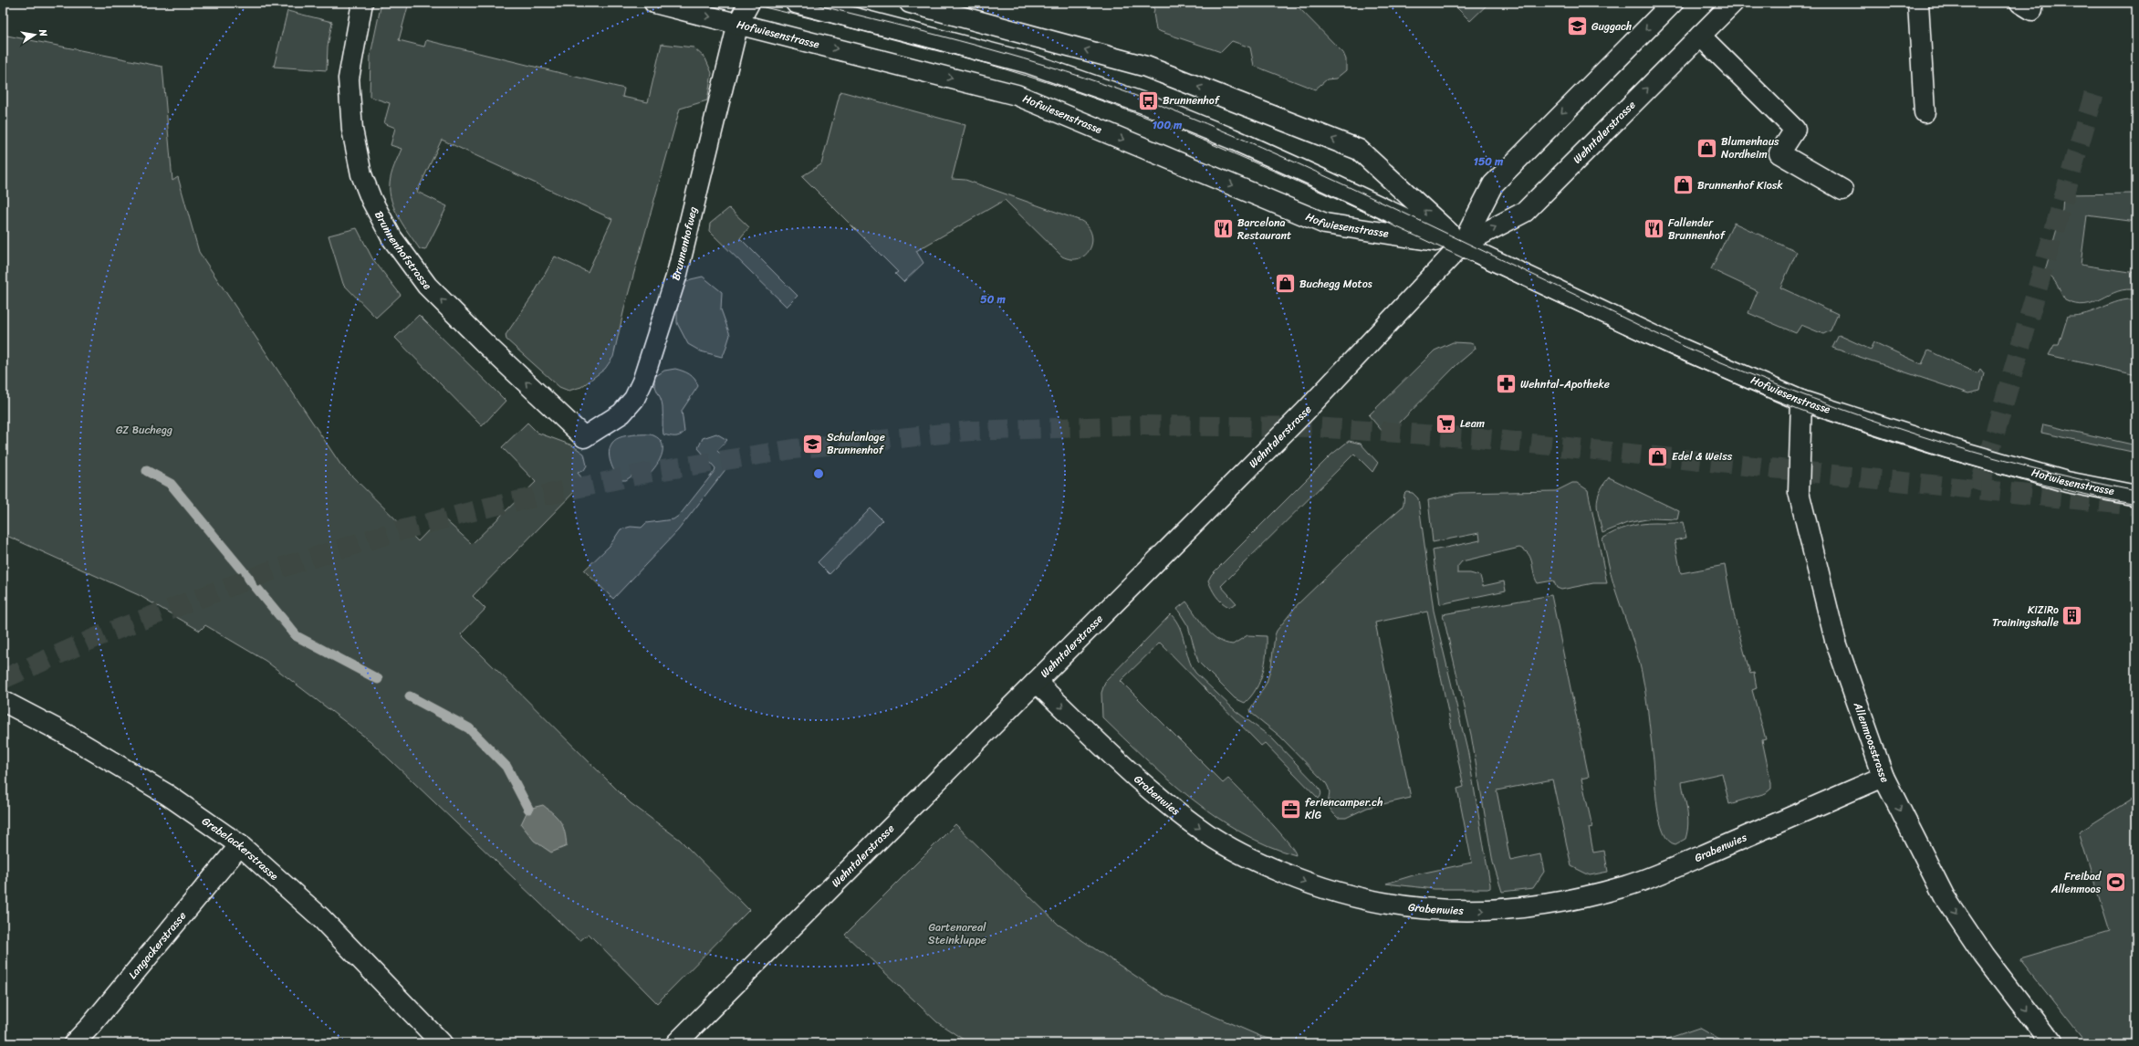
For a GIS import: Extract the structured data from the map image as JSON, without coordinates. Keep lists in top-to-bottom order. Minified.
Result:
{"streets":{"street":["Hofwiesenstrasse","Wehntalerstrasse","Brunnenhofweg","Brunnenhofstrasse","Allenmoosstrasse","Grabenwies","Grebelackerstrasse","Langackerstrasse"]},"crossings":[["Hofwiesenstrasse","Wehntalerstrasse"],["Hofwiesenstrasse","Brunnenhofweg"],["Hofwiesenstrasse","Allenmoosstrasse"],["Wehntalerstrasse","Grabenwies"],["Brunnenhofweg","Brunnenhofstrasse"],["Allenmoosstrasse","Grabenwies"],["Grebelackerstrasse","Langackerstrasse"]],"one_way":["Brunnenhofstrasse","Allenmoosstrasse","Grabenwies"],"parks":["GZ Buchegg","Gartenareal Steinkluppe"],"places":{"school or university":["Guggach","Schulanlage Brunnenhof"],"bus stop":["Brunnenhof"],"shop":["Blumenhaus Nordheim","Brunnenhof Kiosk","Buchegg Motos","Edel & Weiss"],"restaurant":["Barcelona Restaurant","Fallender Brunnenhof"],"pharmacy":["Wehntal-Apotheke"],"supermarket":["Leam"],"building":["KiZiRo Trainingshalle"],"office":["feriencamper.ch KlG"],"sports":["Freibad Allenmoos"]},"north":"right","rings":["100 m","150 m","50 m"]}
